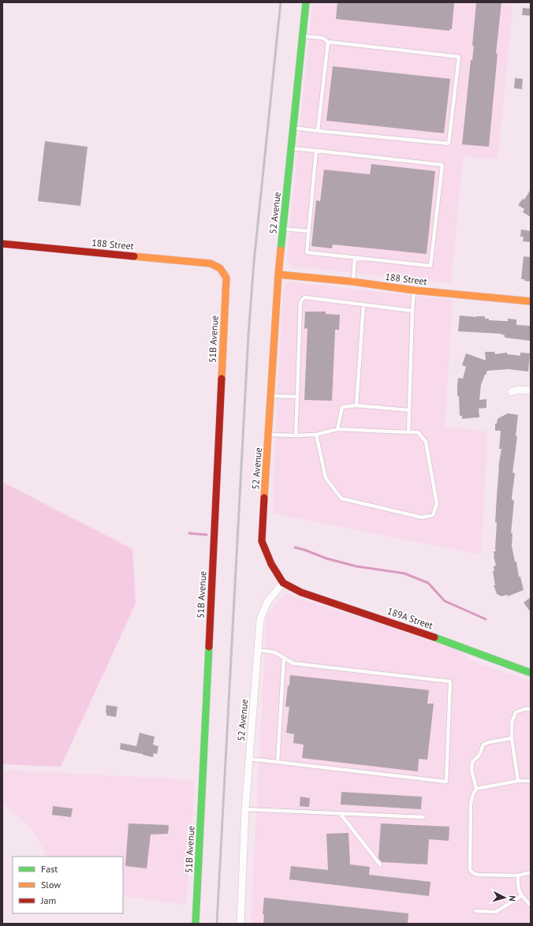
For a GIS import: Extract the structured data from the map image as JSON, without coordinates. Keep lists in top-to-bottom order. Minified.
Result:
{"streets":{"street":["52 Avenue","188 Street","51B Avenue","189A Street"]},"crossings":[["52 Avenue","188 Street"],["52 Avenue","189A Street"],["188 Street","51B Avenue"]],"legend":["Fast","Slow","Jam"],"north":"right"}
